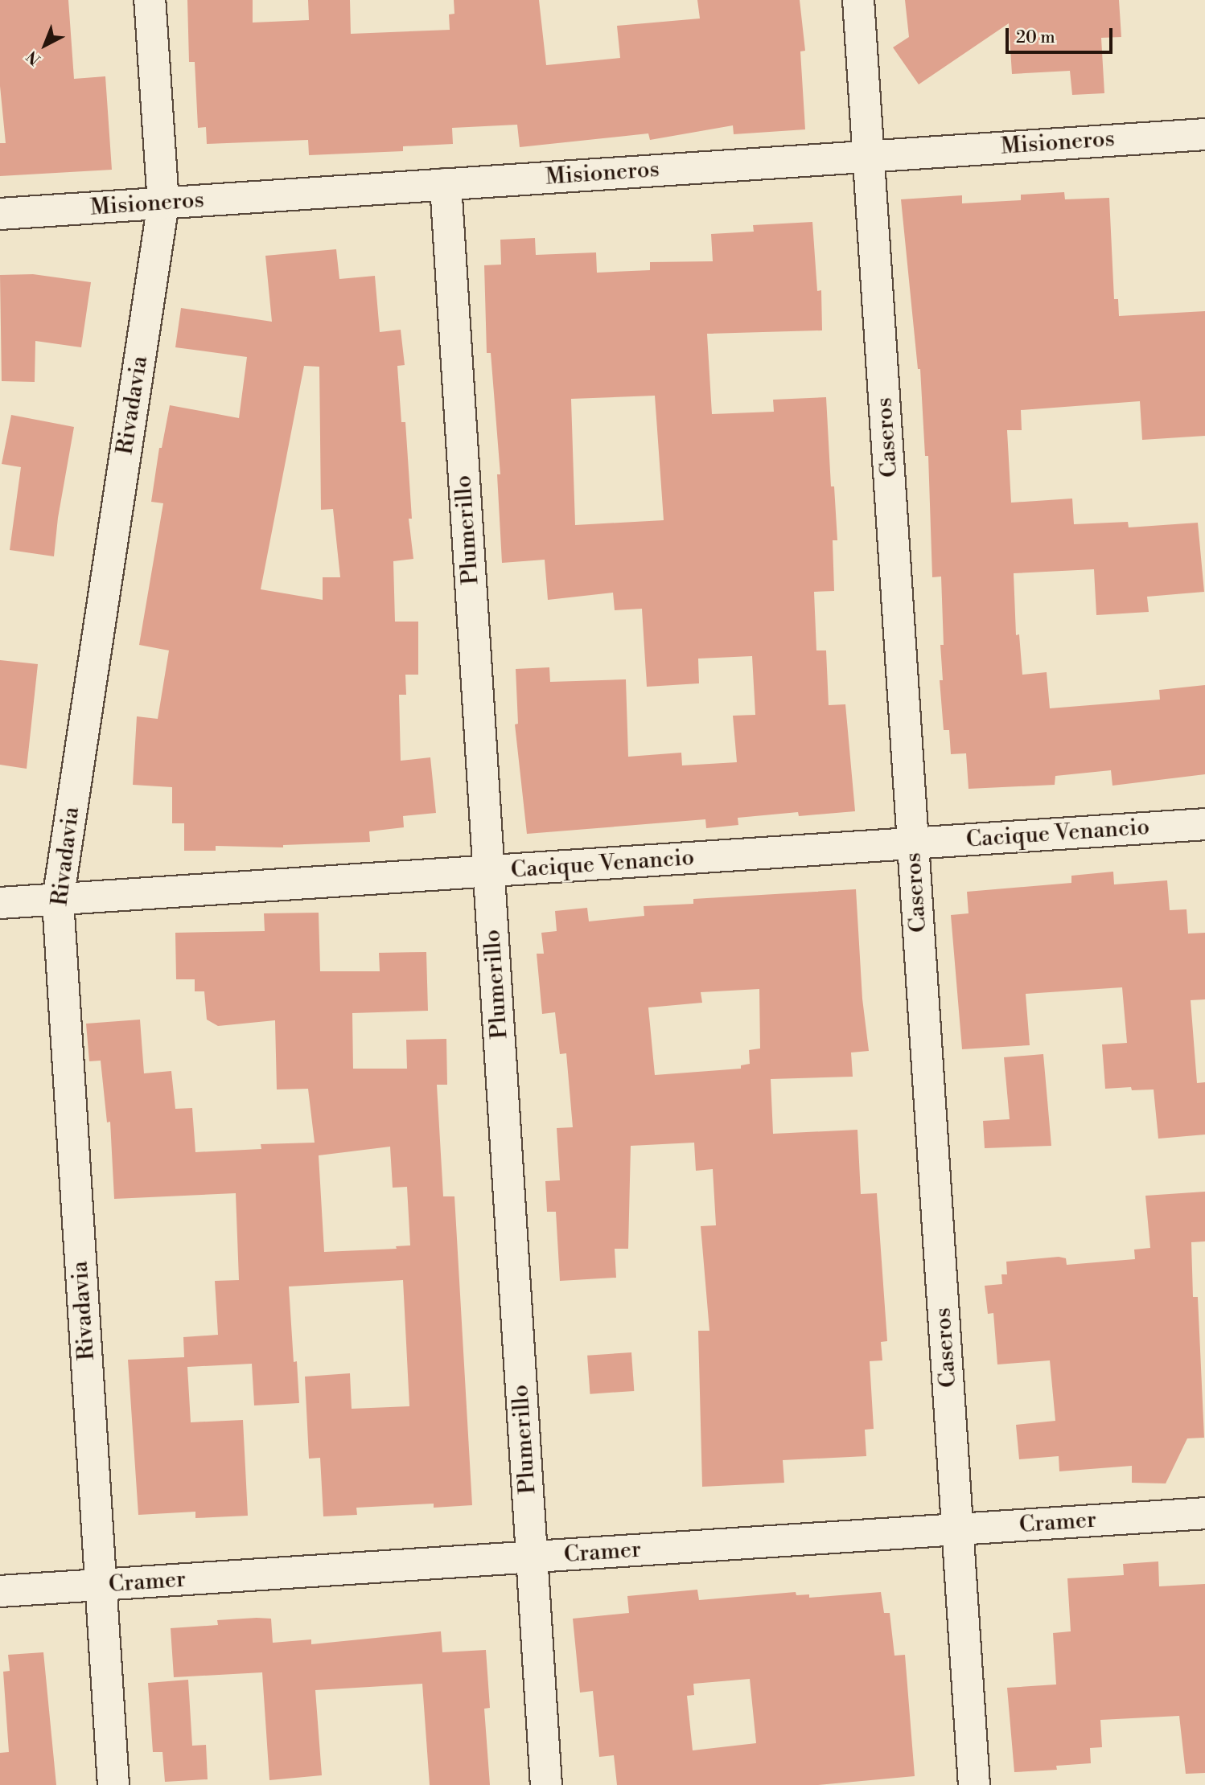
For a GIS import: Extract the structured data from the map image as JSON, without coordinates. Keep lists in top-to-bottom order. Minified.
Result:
{"streets":{"street":["Misioneros","Rivadavia","Caseros","Plumerillo","Cacique Venancio","Cramer"]},"crossings":[["Misioneros","Rivadavia"],["Misioneros","Caseros"],["Misioneros","Plumerillo"],["Rivadavia","Cacique Venancio"],["Rivadavia","Cramer"],["Caseros","Cacique Venancio"],["Caseros","Cramer"],["Plumerillo","Cacique Venancio"],["Plumerillo","Cramer"]],"scale_bar":"20 m","north":"bottom left"}
